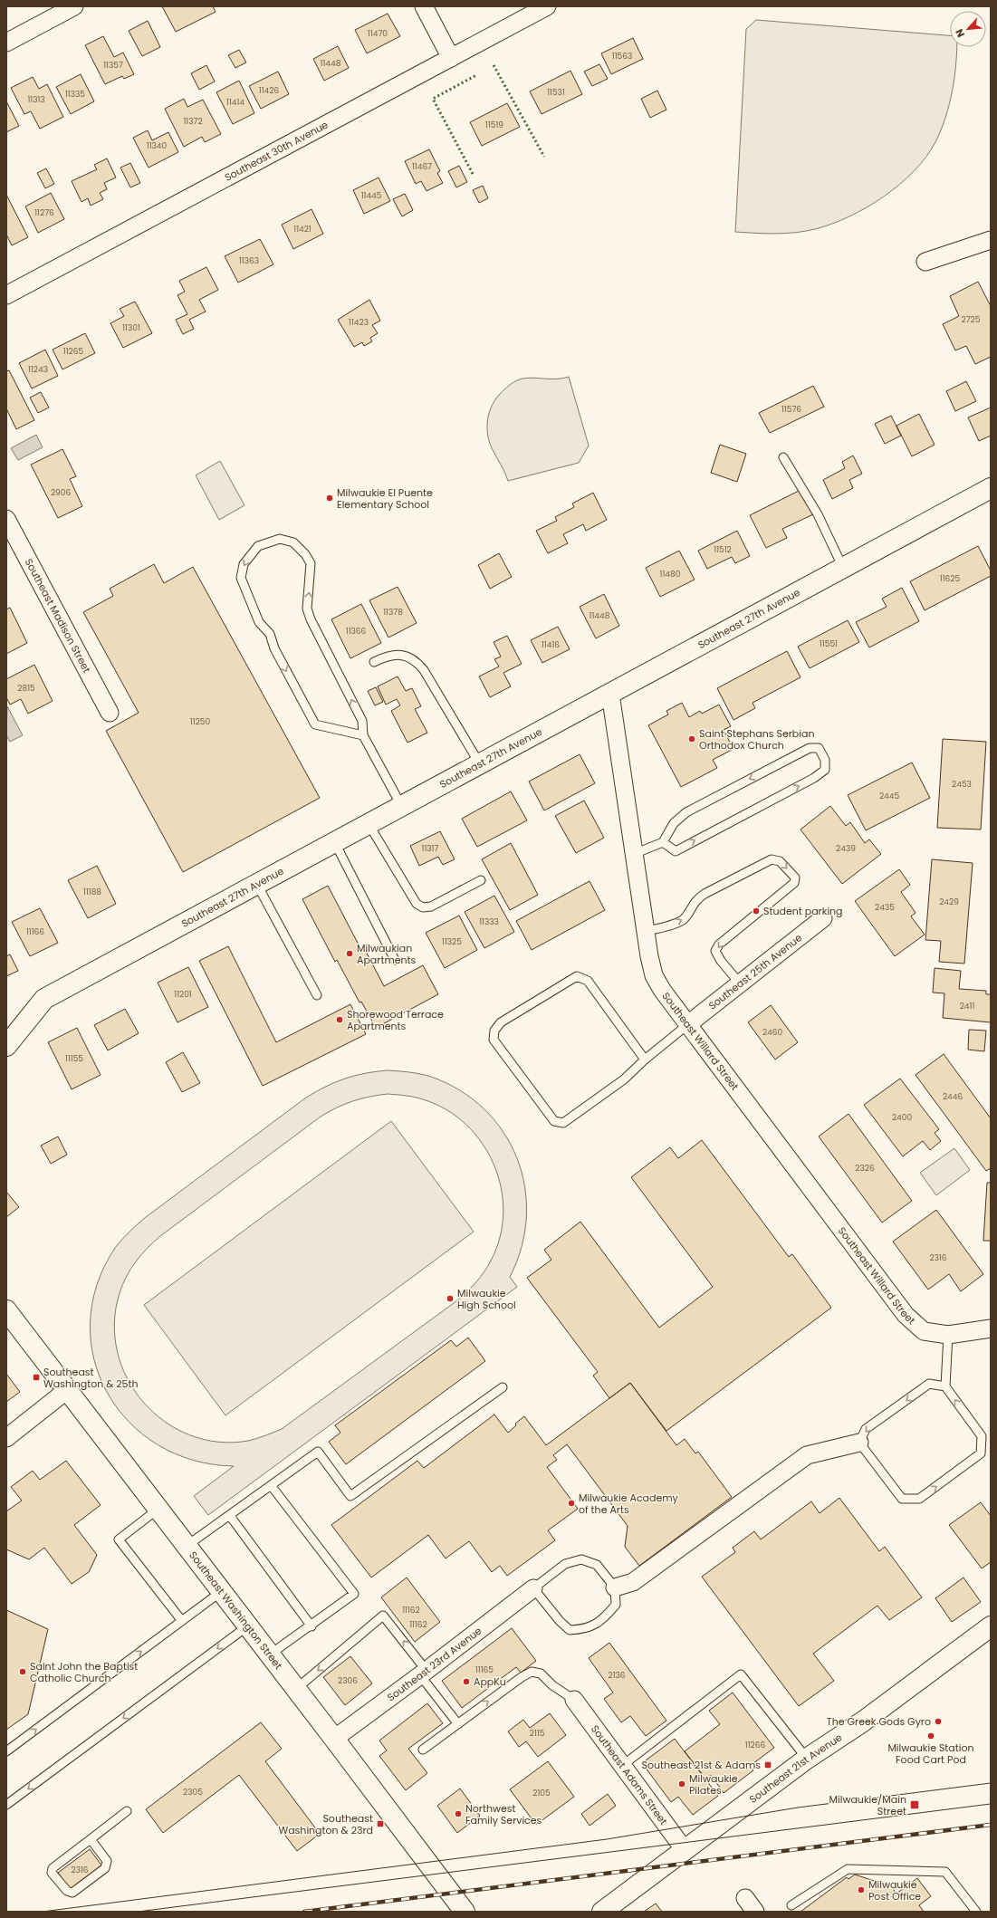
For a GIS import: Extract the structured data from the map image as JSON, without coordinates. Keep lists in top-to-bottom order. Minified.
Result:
{"streets":{"street":["Southeast 30th Avenue","Southeast Madison Street","Southeast 27th Avenue","Southeast 25th Avenue","Southeast Willard Street","Southeast Washington Street","Southeast 23rd Avenue","Southeast 21st Avenue","Southeast Adams Street"]},"crossings":[["Southeast 27th Avenue","Southeast Willard Street"],["Southeast 25th Avenue","Southeast Willard Street"],["Southeast Washington Street","Southeast 23rd Avenue"],["Southeast 21st Avenue","Southeast Adams Street"]],"places":{"other":["Milwaukie El Puente Elementary School","Saint Stephans Serbian Orthodox Church","Student parking","Milwaukian Apartments","Shorewood Terrace Apartments","Milwaukie High School","Milwaukie Academy of the Arts","Saint John the Baptist Catholic Church","AppKu","The Greek Gods Gyro","Milwaukie Station Food Cart Pod","Milwaukie Pilates","Northwest Family Services","Milwaukie Post Office"],"transit":["Southeast Washington & 25th","Southeast 21st & Adams","Milwaukie/Main Street","Southeast Washington & 23rd"]},"house_numbers":["11470","11563","11448","11357","11426","11531","11335","11313","11414","11372","11519","11340","11467","11445","11276","11421","11363","2725","11423","11301","11265","11243","11576","2906","11512","11480","11625","11378","11448","11366","11551","11416","2815","11250","2453","2445","11317","2439","11188","2429","2435","11333","11166","11325","11201","2411","2460","11155","2446","2400","2326","2316","11162","11162","11165","2136","2306","2115","11266","2305","2105","2316"],"north":"bottom left"}
